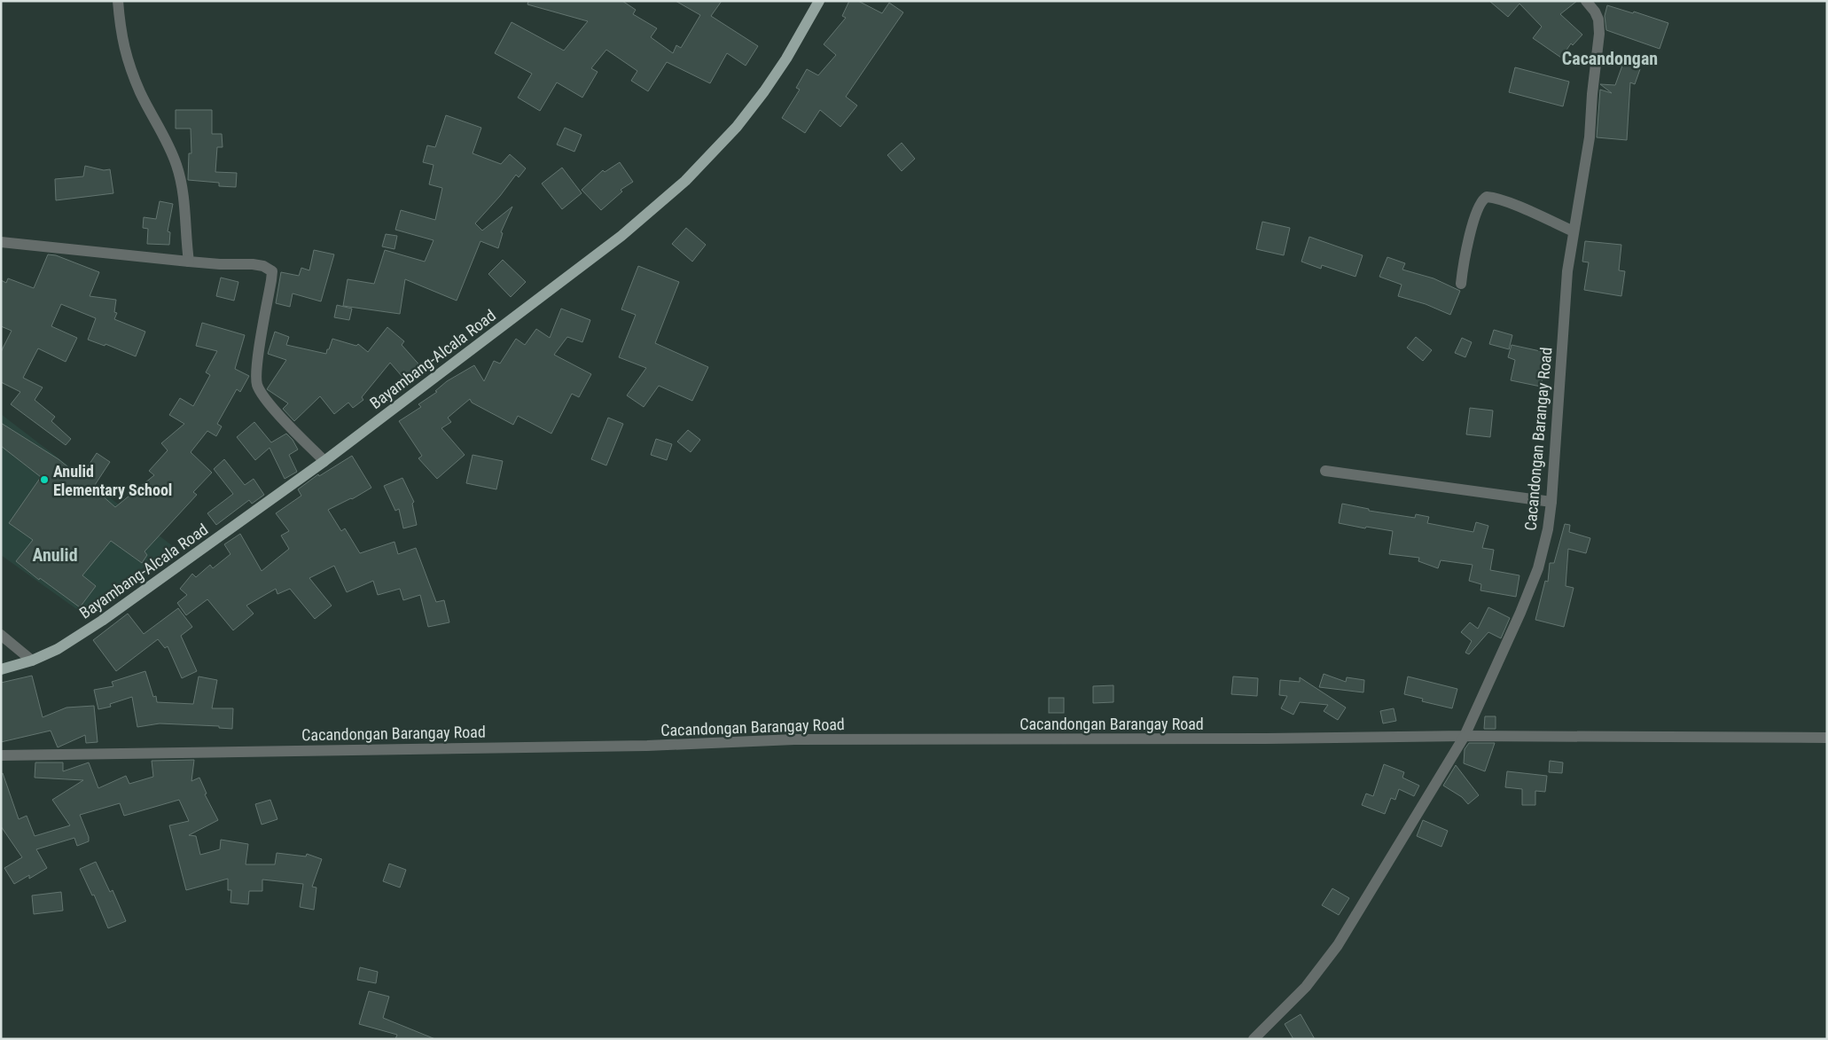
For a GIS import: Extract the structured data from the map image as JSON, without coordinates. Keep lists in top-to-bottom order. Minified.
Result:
{"streets":{"main road":["Bayambang-Alcala Road"],"street":["Cacandongan Barangay Road"]},"districts":["Cacandongan","Anulid"],"places":["Anulid Elementary School"]}
